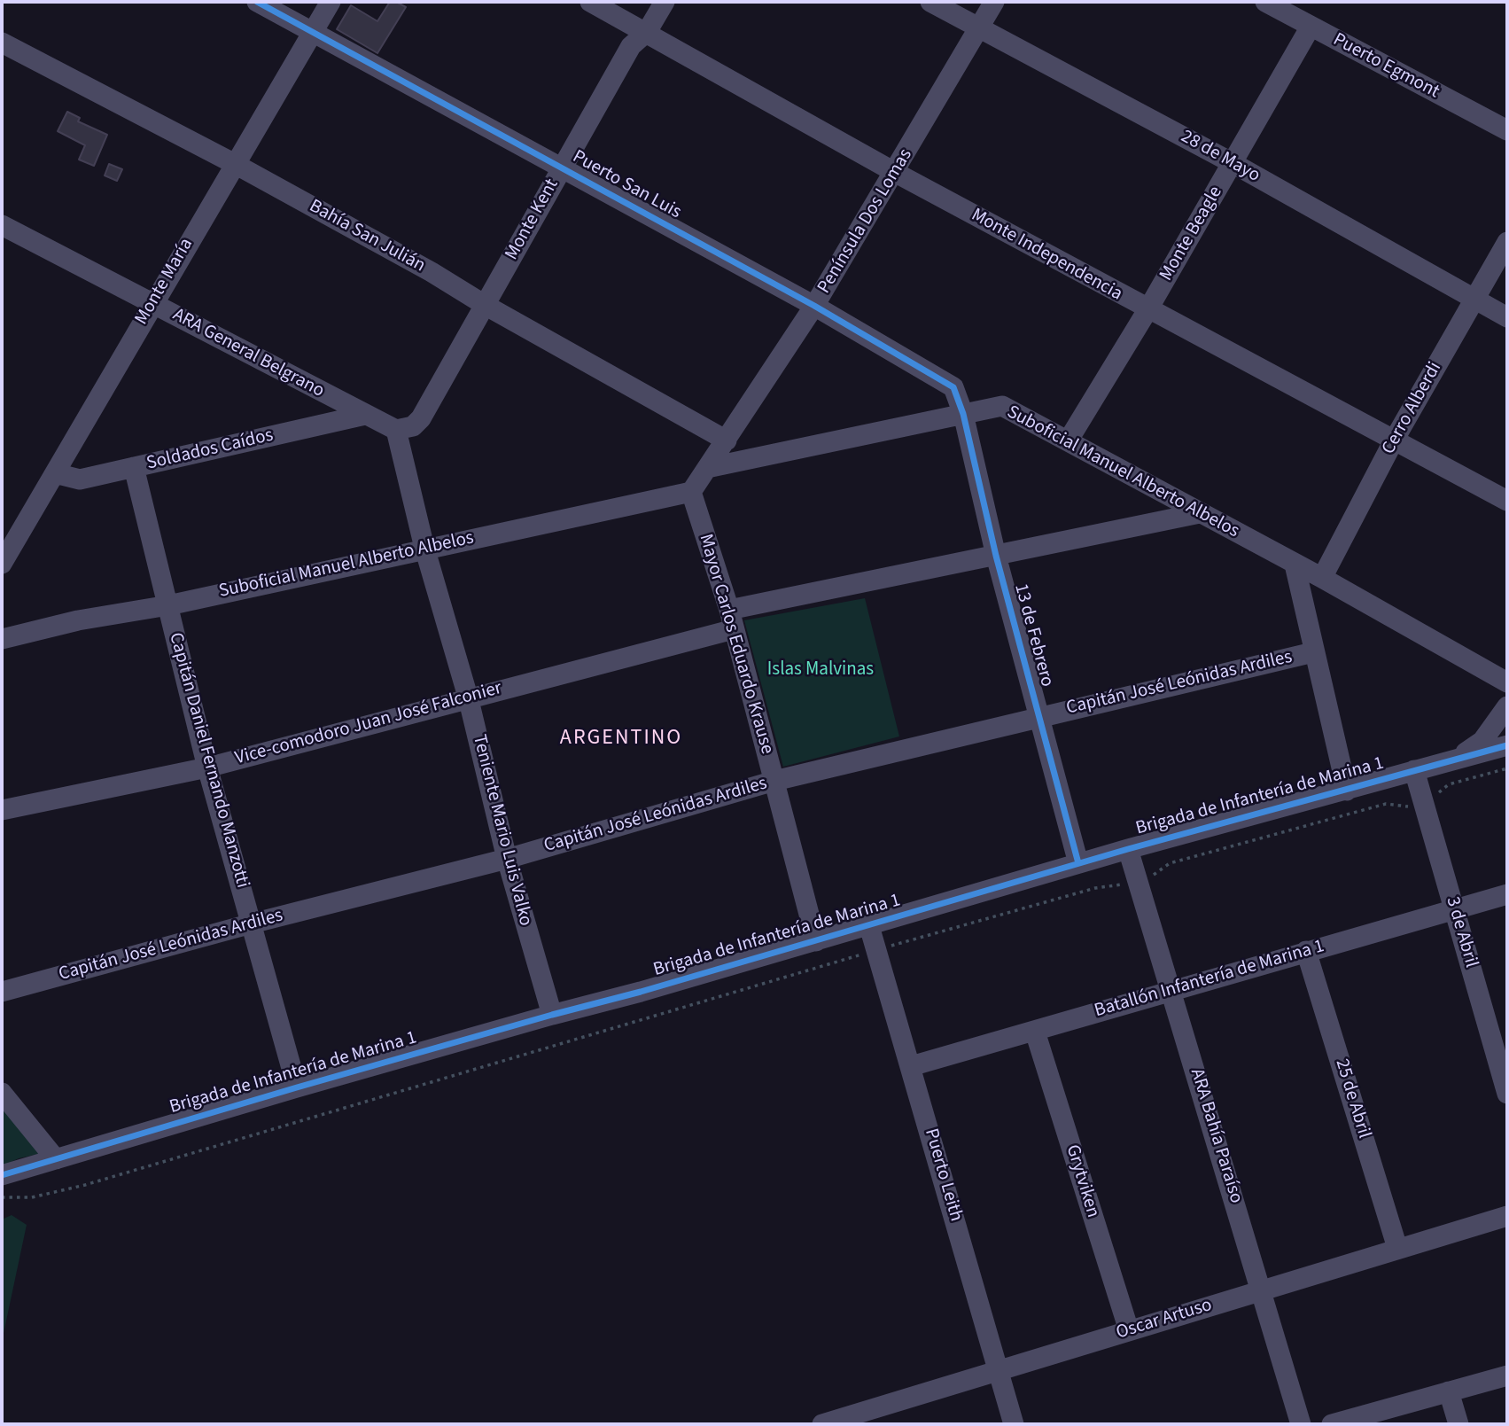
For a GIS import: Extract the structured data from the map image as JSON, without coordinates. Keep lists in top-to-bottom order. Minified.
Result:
{"streets":{"street":["Puerto Egmont","28 de Mayo","Puerto San Luis","Monte Kent","Península Dos Lomas","Monte Beagle","Bahía San Julián","Monte Independencia","Monte María","ARA General Belgrano","Cerro Alberdi","Soldados Caídos","Suboficial Manuel Alberto Albelos","13 de Febrero","Mayor Carlos Eduardo Krause","Capitán José Leónidas Ardiles","Vice-comodoro Juan José Falconier","Capitán Daniel Fernando Manzotti","Brigada de Infantería de Marina 1","Teniente Mario Luis Valko","3 de Abril","Batallón Infantería de Marina 1","25 de Abril","ARA Bahía Paraíso","Puerto Leith","Grytviken","Oscar Artuso"]},"crossings":[["Puerto Egmont","Monte Beagle"],["28 de Mayo","Península Dos Lomas"],["28 de Mayo","Monte Beagle"],["28 de Mayo","Cerro Alberdi"],["Puerto San Luis","Monte Kent"],["Puerto San Luis","Península Dos Lomas"],["Puerto San Luis","Monte María"],["Puerto San Luis","Suboficial Manuel Alberto Albelos"],["Puerto San Luis","13 de Febrero"],["Monte Kent","Bahía San Julián"],["Monte Kent","Monte Independencia"],["Monte Kent","ARA General Belgrano"],["Monte Kent","Teniente Mario Luis Valko"],["Península Dos Lomas","Bahía San Julián"],["Península Dos Lomas","Monte Independencia"],["Península Dos Lomas","Suboficial Manuel Alberto Albelos"],["Península Dos Lomas","Mayor Carlos Eduardo Krause"],["Monte Beagle","Monte Independencia"],["Monte Beagle","Suboficial Manuel Alberto Albelos"],["Bahía San Julián","Monte María"],["Monte Independencia","Cerro Alberdi"],["Monte María","ARA General Belgrano"],["Monte María","Soldados Caídos"],["ARA General Belgrano","Soldados Caídos"],["ARA General Belgrano","Teniente Mario Luis Valko"],["Cerro Alberdi","Suboficial Manuel Alberto Albelos"],["Soldados Caídos","Capitán Daniel Fernando Manzotti"],["Suboficial Manuel Alberto Albelos","13 de Febrero"],["Suboficial Manuel Alberto Albelos","Mayor Carlos Eduardo Krause"],["Suboficial Manuel Alberto Albelos","Vice-comodoro Juan José Falconier"],["Suboficial Manuel Alberto Albelos","Capitán Daniel Fernando Manzotti"],["Suboficial Manuel Alberto Albelos","Teniente Mario Luis Valko"],["13 de Febrero","Capitán José Leónidas Ardiles"],["13 de Febrero","Vice-comodoro Juan José Falconier"],["13 de Febrero","Brigada de Infantería de Marina 1"],["Mayor Carlos Eduardo Krause","Capitán José Leónidas Ardiles"],["Mayor Carlos Eduardo Krause","Vice-comodoro Juan José Falconier"],["Mayor Carlos Eduardo Krause","Brigada de Infantería de Marina 1"],["Capitán José Leónidas Ardiles","Capitán Daniel Fernando Manzotti"],["Capitán José Leónidas Ardiles","Teniente Mario Luis Valko"],["Vice-comodoro Juan José Falconier","Capitán Daniel Fernando Manzotti"],["Vice-comodoro Juan José Falconier","Teniente Mario Luis Valko"],["Capitán Daniel Fernando Manzotti","Brigada de Infantería de Marina 1"],["Brigada de Infantería de Marina 1","Teniente Mario Luis Valko"],["Brigada de Infantería de Marina 1","3 de Abril"],["Brigada de Infantería de Marina 1","ARA Bahía Paraíso"],["Brigada de Infantería de Marina 1","Puerto Leith"],["3 de Abril","Batallón Infantería de Marina 1"],["Batallón Infantería de Marina 1","25 de Abril"],["Batallón Infantería de Marina 1","ARA Bahía Paraíso"],["Batallón Infantería de Marina 1","Puerto Leith"],["Batallón Infantería de Marina 1","Grytviken"],["25 de Abril","Oscar Artuso"],["ARA Bahía Paraíso","Oscar Artuso"],["Puerto Leith","Oscar Artuso"],["Grytviken","Oscar Artuso"]],"districts":["ARGENTINO"],"parks":["Islas Malvinas"]}
